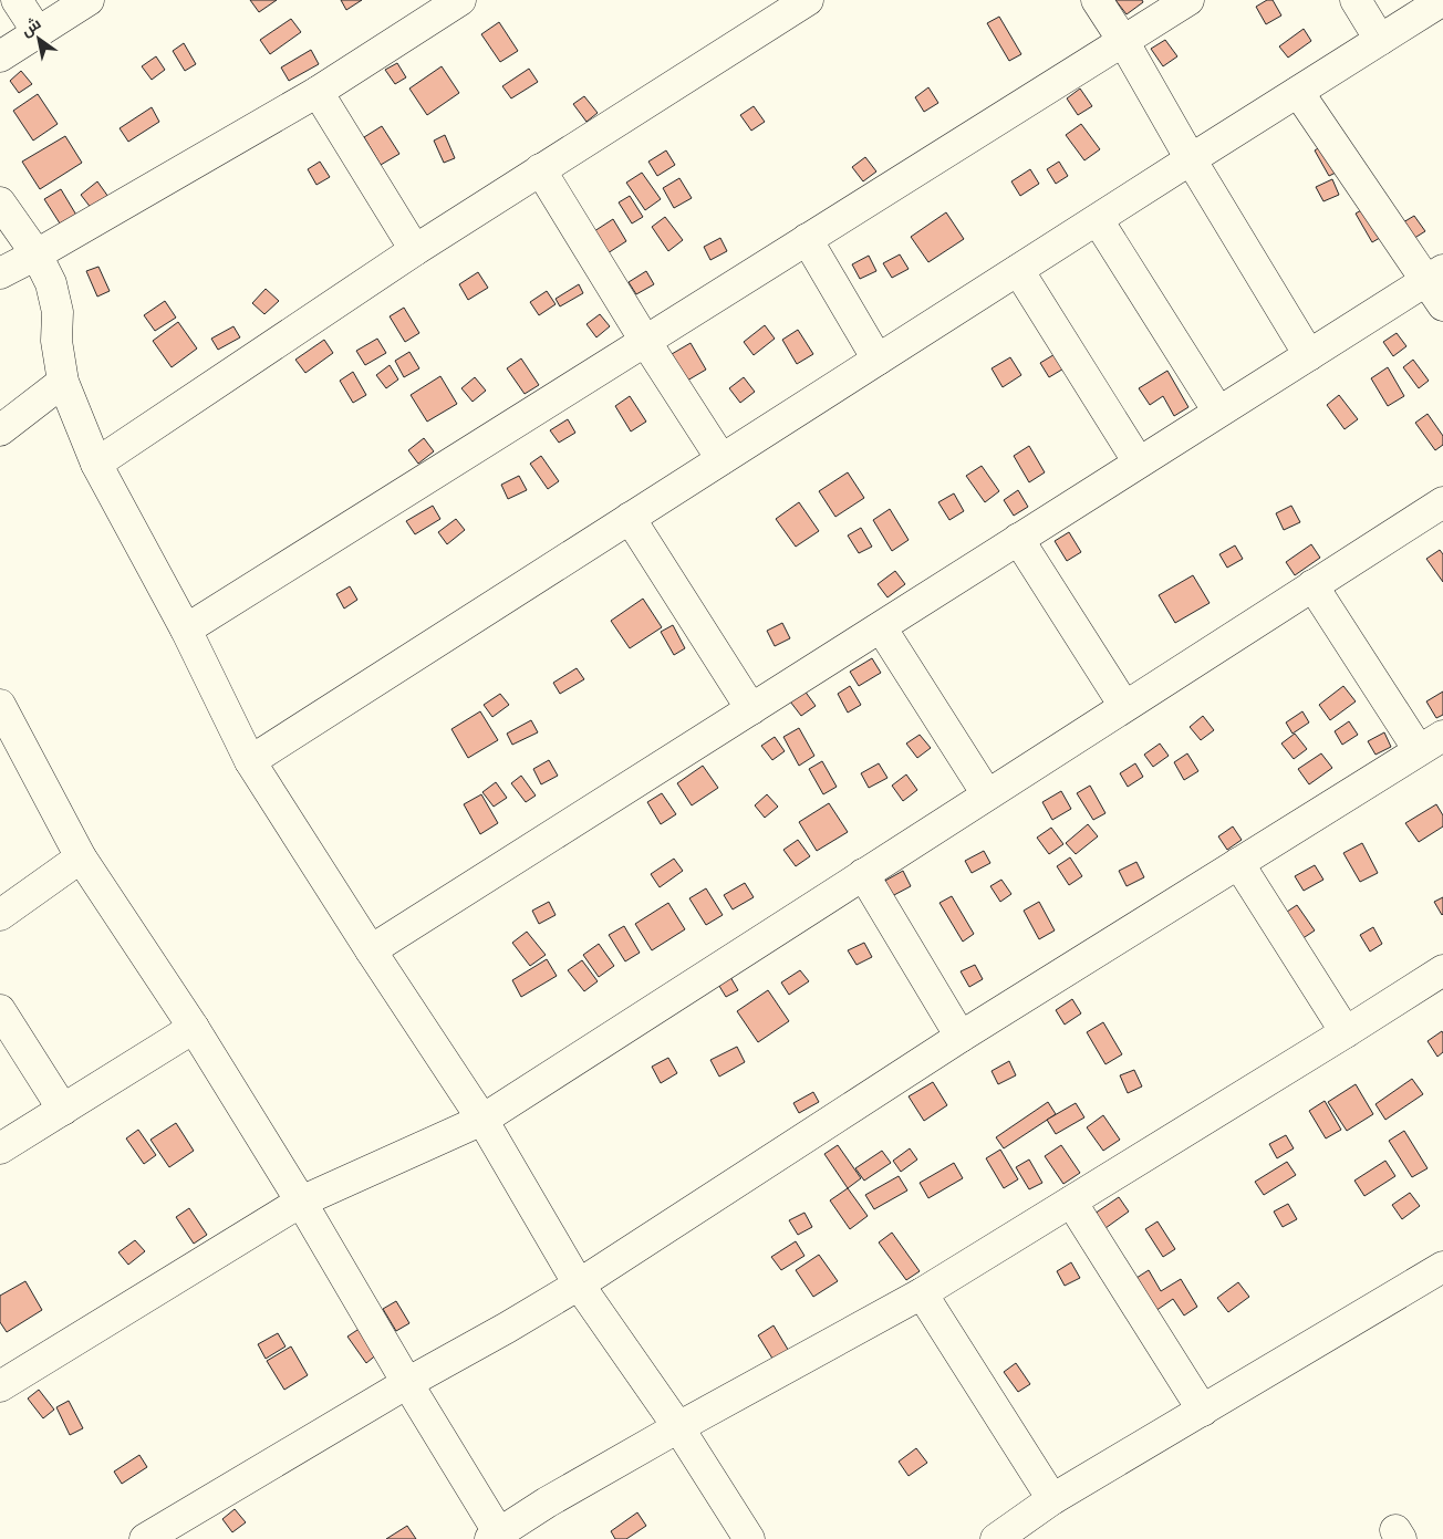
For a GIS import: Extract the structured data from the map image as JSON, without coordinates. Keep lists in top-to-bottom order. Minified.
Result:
{"north":"top left"}
